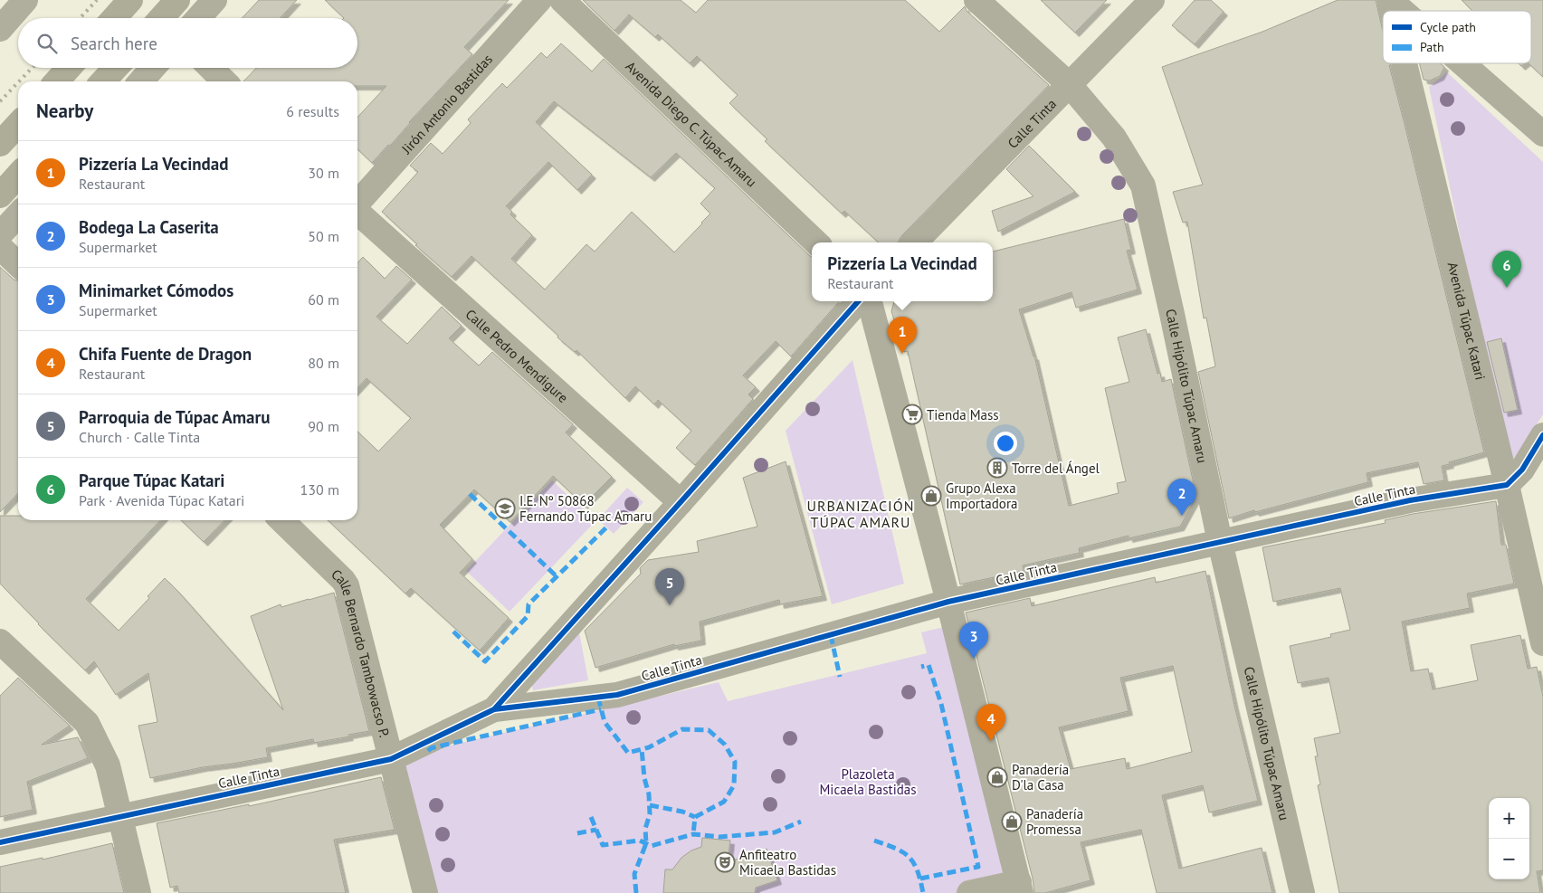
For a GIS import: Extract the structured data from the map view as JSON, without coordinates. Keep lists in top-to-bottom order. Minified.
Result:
{"streets":{"street":["Jirón Antonio Bastidas","Avenida Diego C. Túpac Amaru","Calle Tinta","Avenida Túpac Katari","Calle Pedro Mendigure","Calle Hipólito Túpac Amaru","Calle Bernardo Tambowacso P."]},"crossings":[["Calle Tinta","Avenida Túpac Katari"],["Calle Tinta","Calle Pedro Mendigure"],["Calle Tinta","Calle Hipólito Túpac Amaru"],["Calle Tinta","Calle Bernardo Tambowacso P."]],"districts":["URBANIZACIÓN TÚPAC AMARU"],"parks":["Plazoleta Micaela Bastidas"],"places":{"supermarket":["Tienda Mass"],"building":["Torre del Ángel"],"shop":["Grupo Alexa Importadora","Panadería D'la Casa","Panadería Promessa"],"school or university":["I.E. Nº 50868 Fernando Túpac Amaru"],"theatre":["Anfiteatro Micaela Bastidas"]},"legend":["Cycle path","Path"],"page":{"search":"Search here","heading":["Nearby","6 results"],"list":[{"mark":"1","name":"Pizzería La Vecindad","note":"Restaurant","value":"30 m"},{"mark":"2","name":"Bodega La Caserita","note":"Supermarket","value":"50 m"},{"mark":"3","name":"Minimarket Cómodos","note":"Supermarket","value":"60 m"},{"mark":"4","name":"Chifa Fuente de Dragon","note":"Restaurant","value":"80 m"},{"mark":"5","name":"Parroquia de Túpac Amaru","note":"Church · Calle Tinta","value":"90 m"},{"mark":"6","name":"Parque Túpac Katari","note":"Park · Avenida Túpac Katari","value":"130 m"}],"popup":["Pizzería La Vecindad","Restaurant"],"pins":["6","1","2","5","3","4"],"map_buttons":["+","−"]}}
